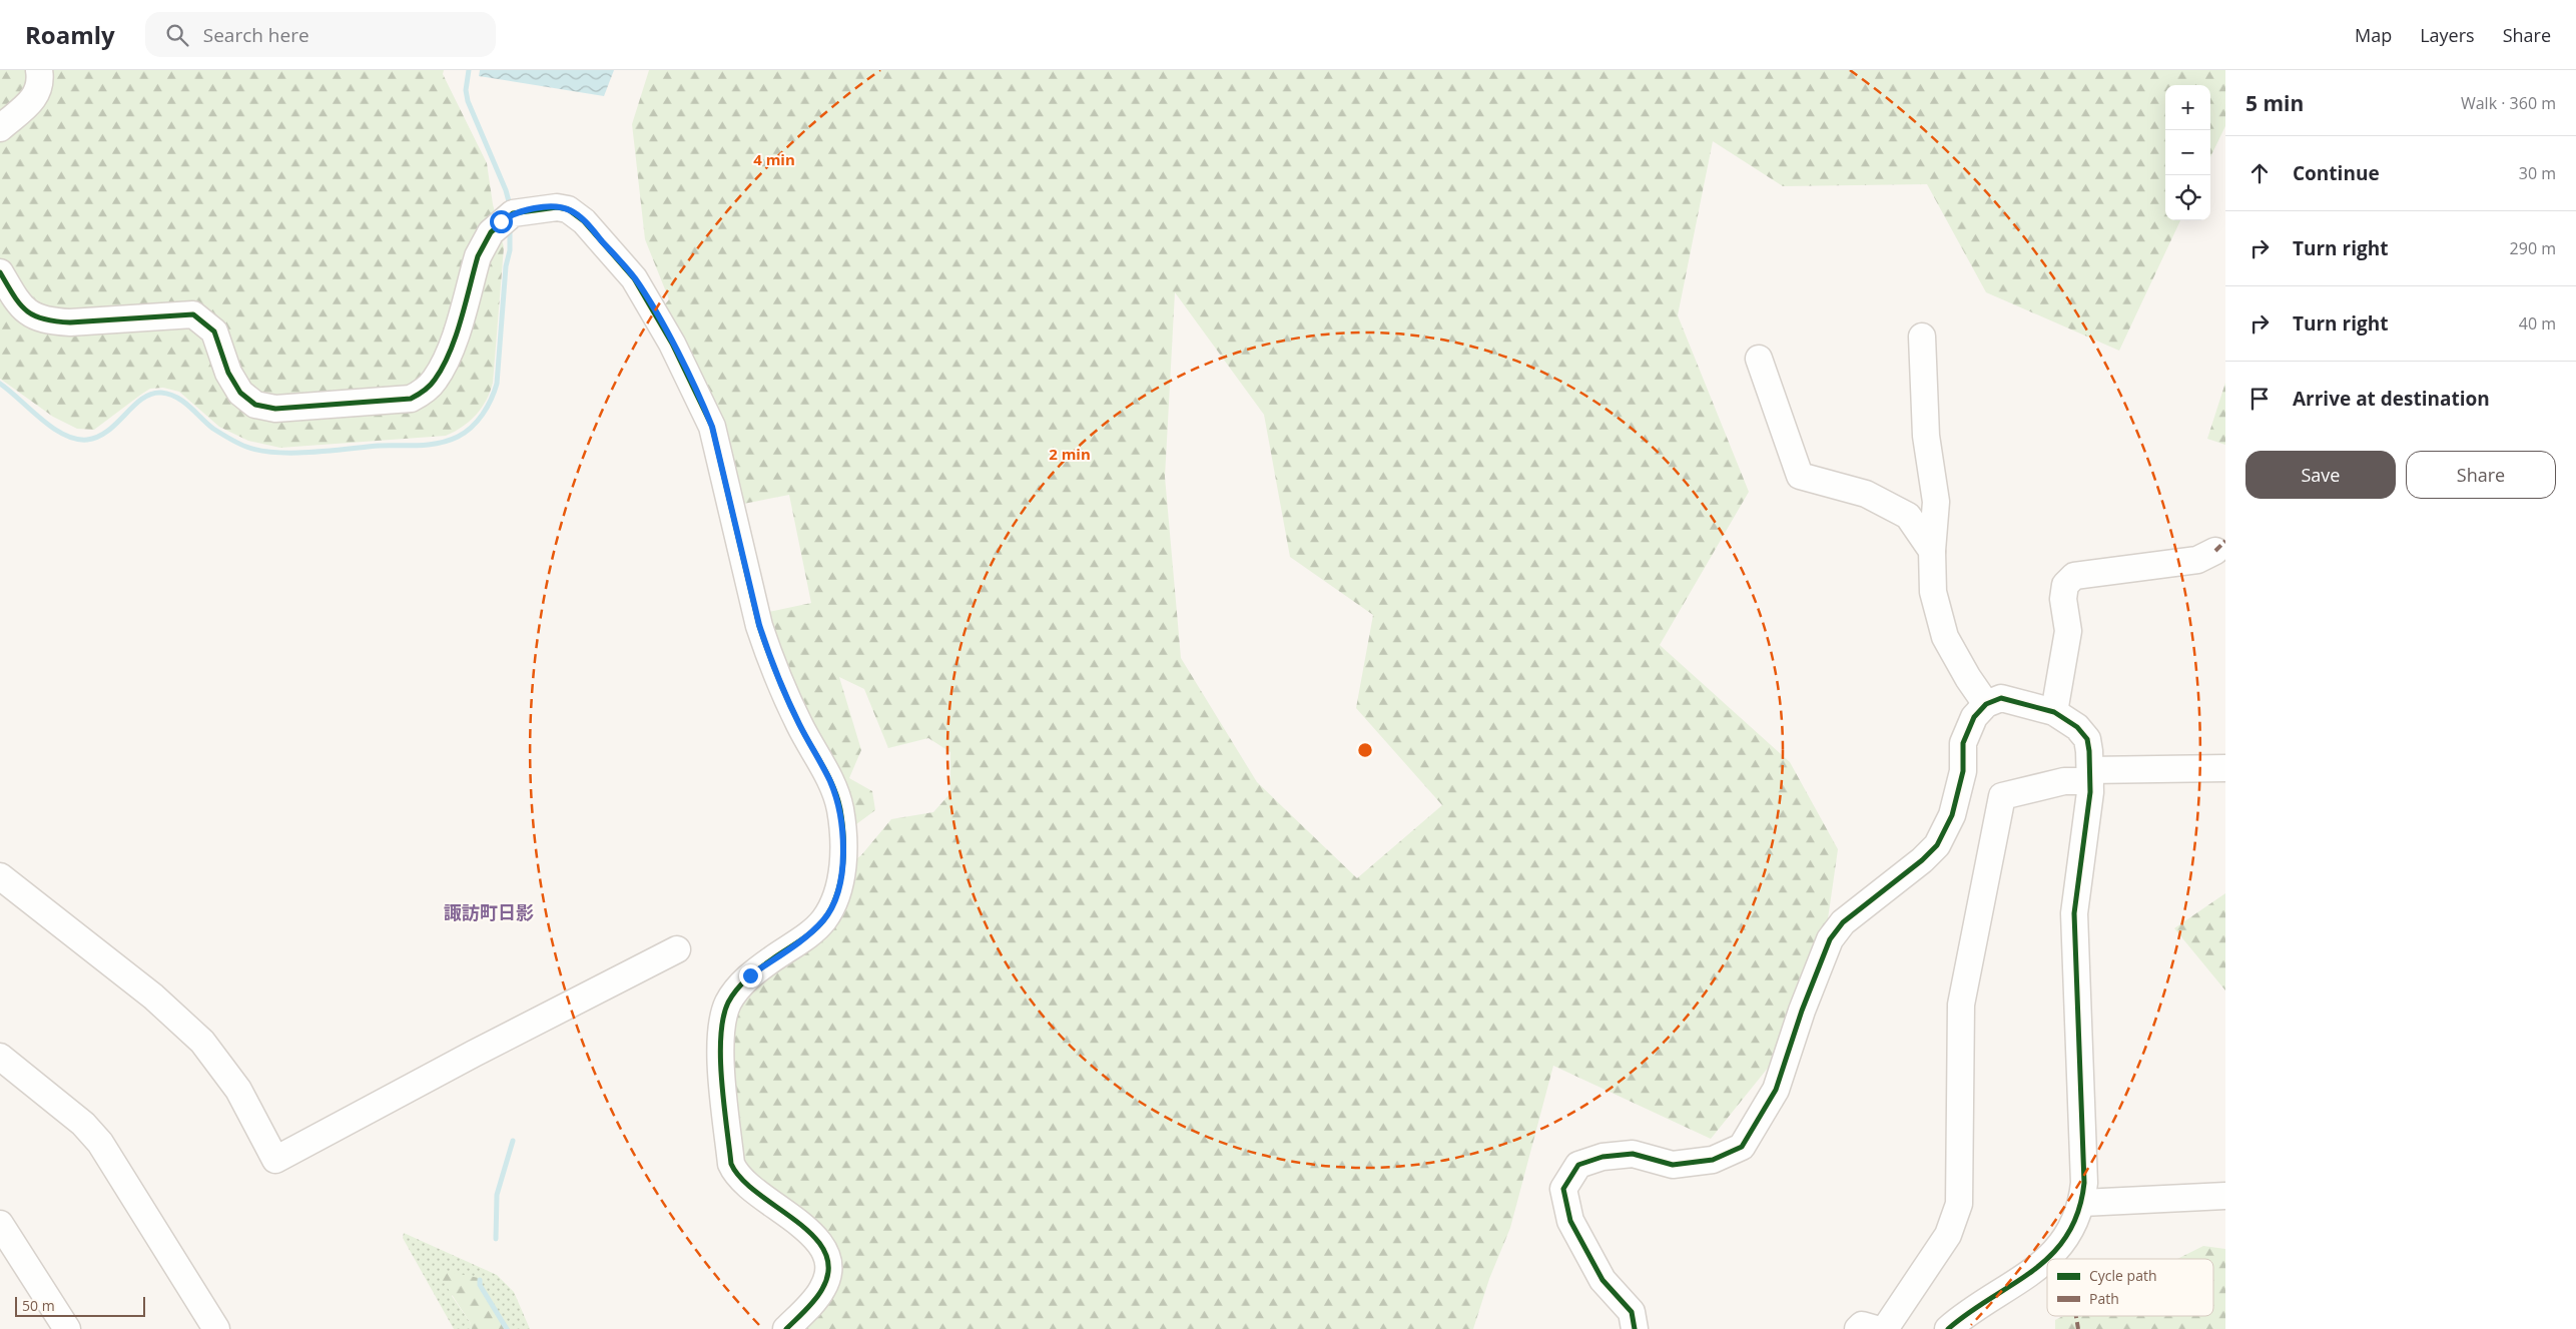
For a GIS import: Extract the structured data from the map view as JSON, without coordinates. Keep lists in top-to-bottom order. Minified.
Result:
{"districts":["諏訪町日影"],"legend":["Cycle path","Path"],"scale_bar":"50 m","page":{"header":"Roamly","search":"Search here","nav":["Map","Layers","Share"],"heading":["5 min","Walk · 360 m"],"map_buttons":["+","−"],"list":[["Continue","30 m"],["Turn right","290 m"],["Turn right","40 m"],"Arrive at destination"],"buttons":["Save","Share"],"scale":"50 m"},"rings":["4 min","2 min"]}
